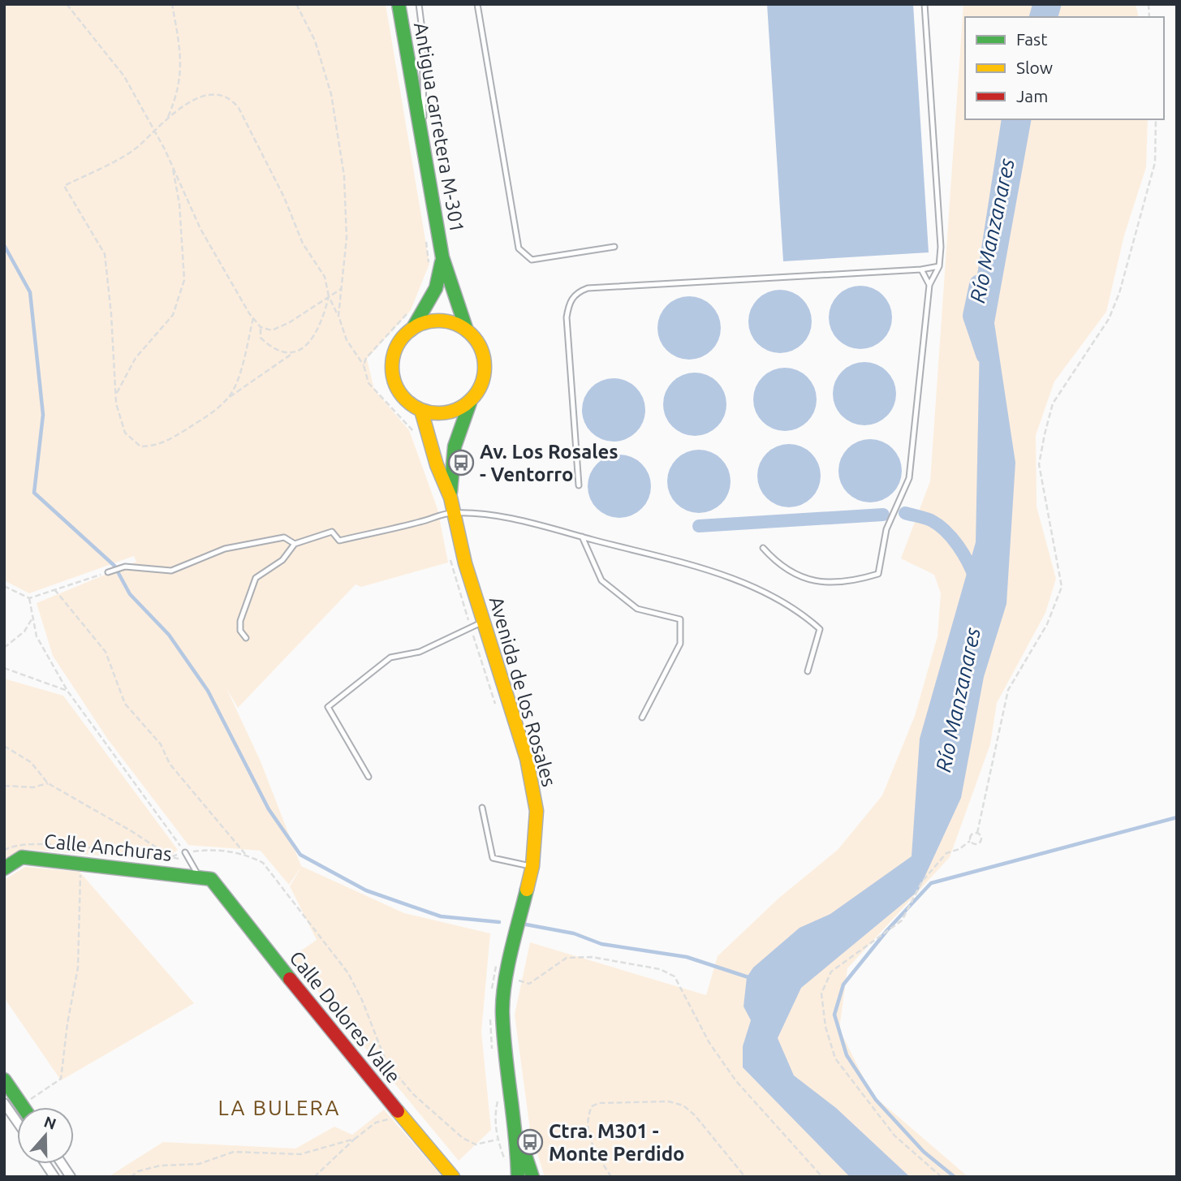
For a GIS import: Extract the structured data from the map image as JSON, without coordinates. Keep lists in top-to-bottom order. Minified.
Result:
{"streets":{"street":["Antigua carretera M-301","Avenida de los Rosales","Calle Anchuras","Calle Dolores Valle"]},"crossings":[["Antigua carretera M-301","Avenida de los Rosales"],["Calle Anchuras","Calle Dolores Valle"]],"districts":["LA BULERA"],"water":["Río Manzanares"],"places":{"bus stop":["Av. Los Rosales - Ventorro","Ctra. M301 - Monte Perdido"]},"legend":["Fast","Slow","Jam"],"north":"top"}
